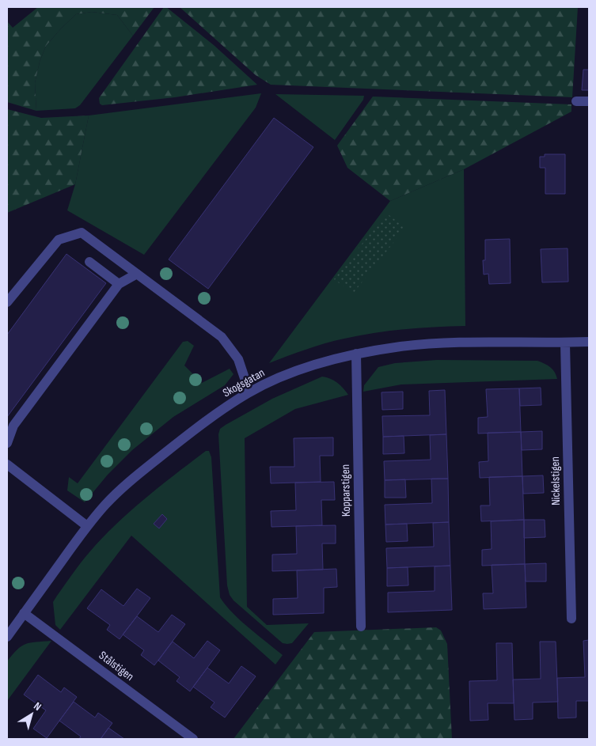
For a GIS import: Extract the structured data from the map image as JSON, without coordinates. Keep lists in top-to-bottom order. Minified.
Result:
{"streets":{"street":["Skogsgatan","Nickelstigen","Kopparstigen","Stålstigen"]},"crossings":[["Skogsgatan","Nickelstigen"],["Skogsgatan","Kopparstigen"],["Skogsgatan","Stålstigen"]],"north":"top right"}
